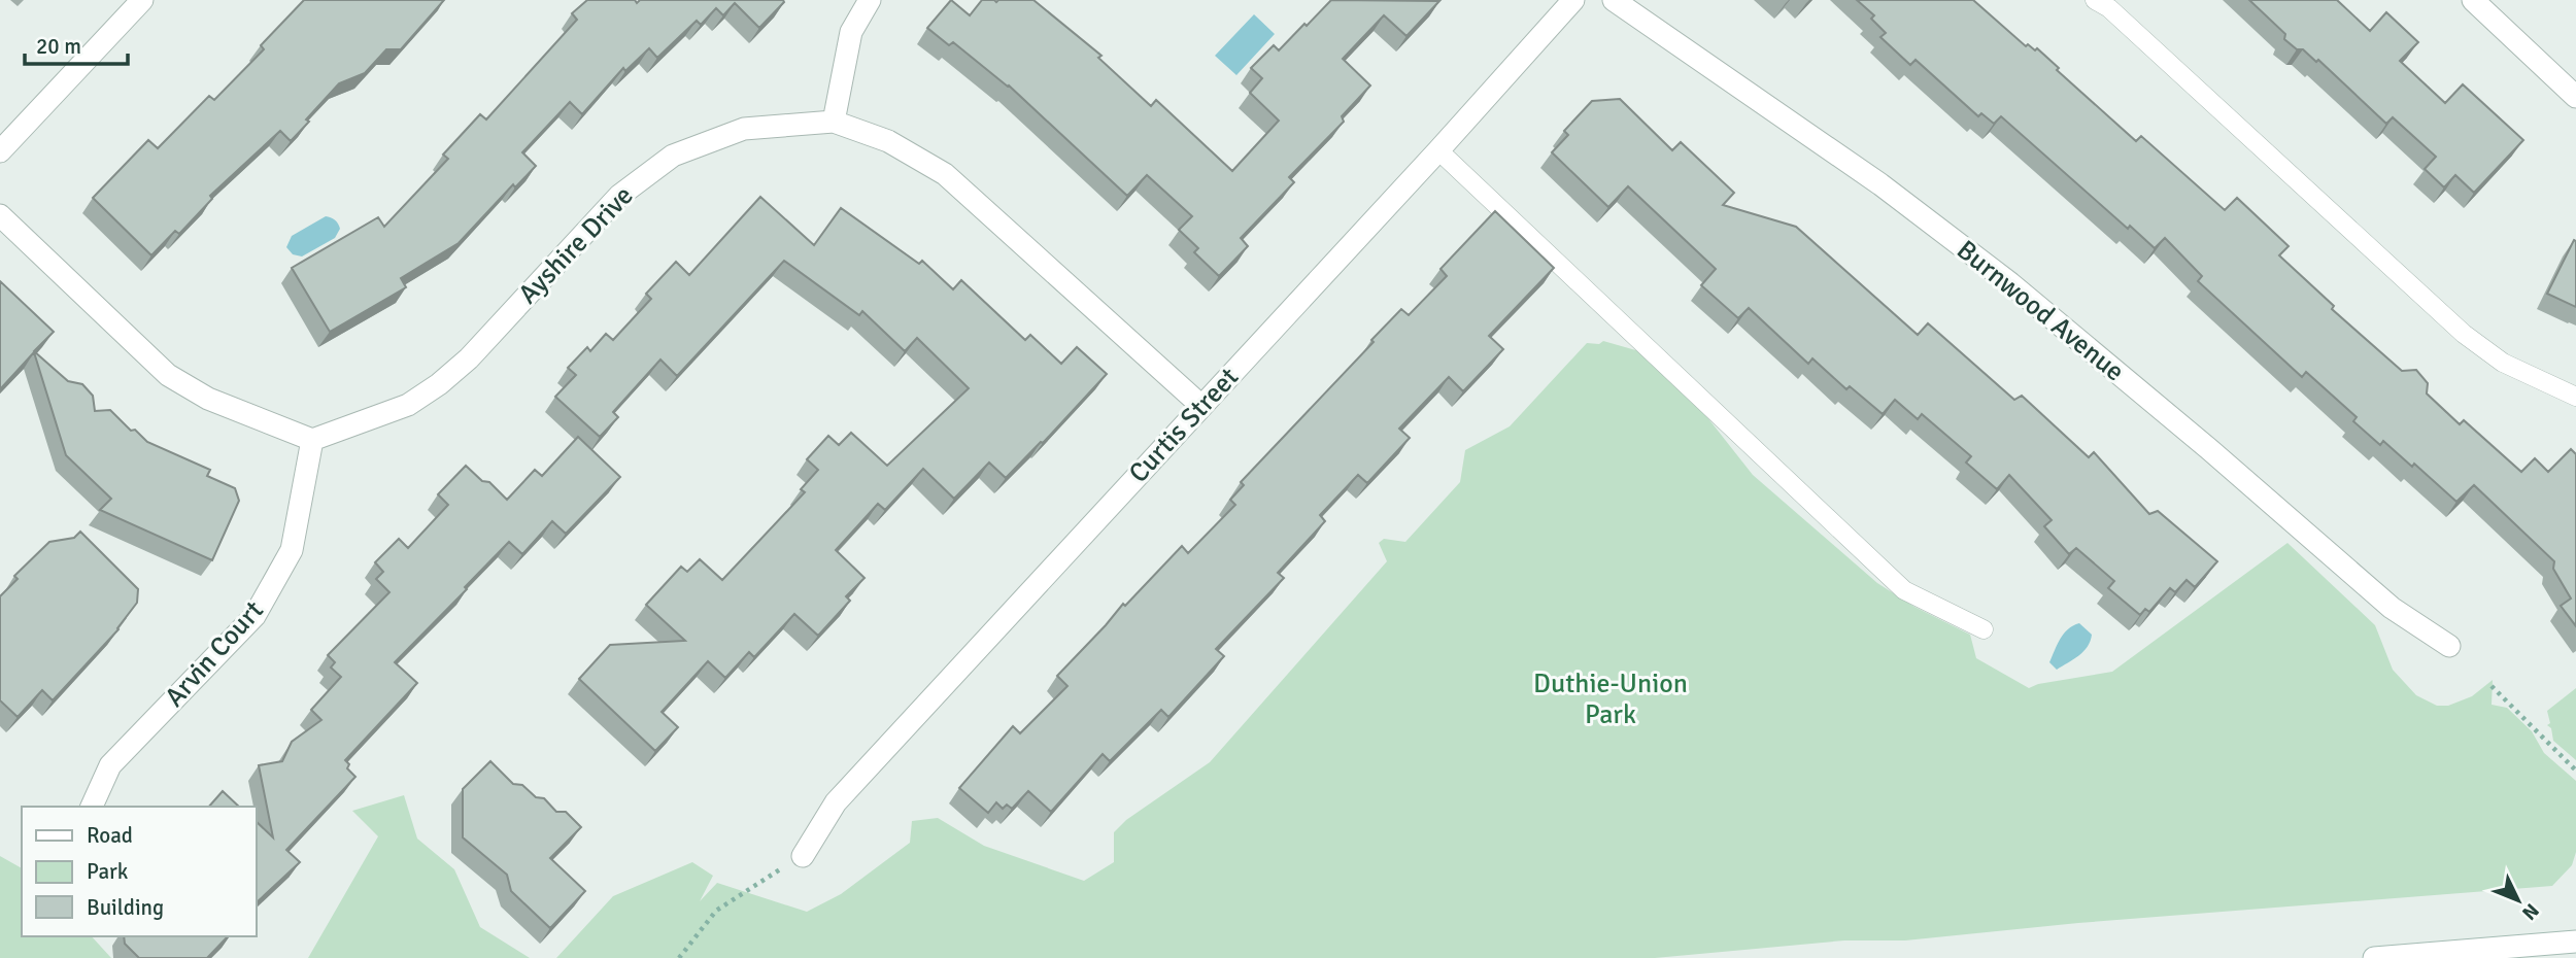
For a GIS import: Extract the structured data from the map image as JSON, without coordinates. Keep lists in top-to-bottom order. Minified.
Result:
{"streets":{"street":["Ayshire Drive","Burnwood Avenue","Curtis Street","Arvin Court"]},"crossings":[["Ayshire Drive","Curtis Street"],["Ayshire Drive","Arvin Court"]],"parks":["Duthie-Union Park"],"legend":["Road","Park","Building"],"scale_bar":"20 m","north":"bottom right"}
